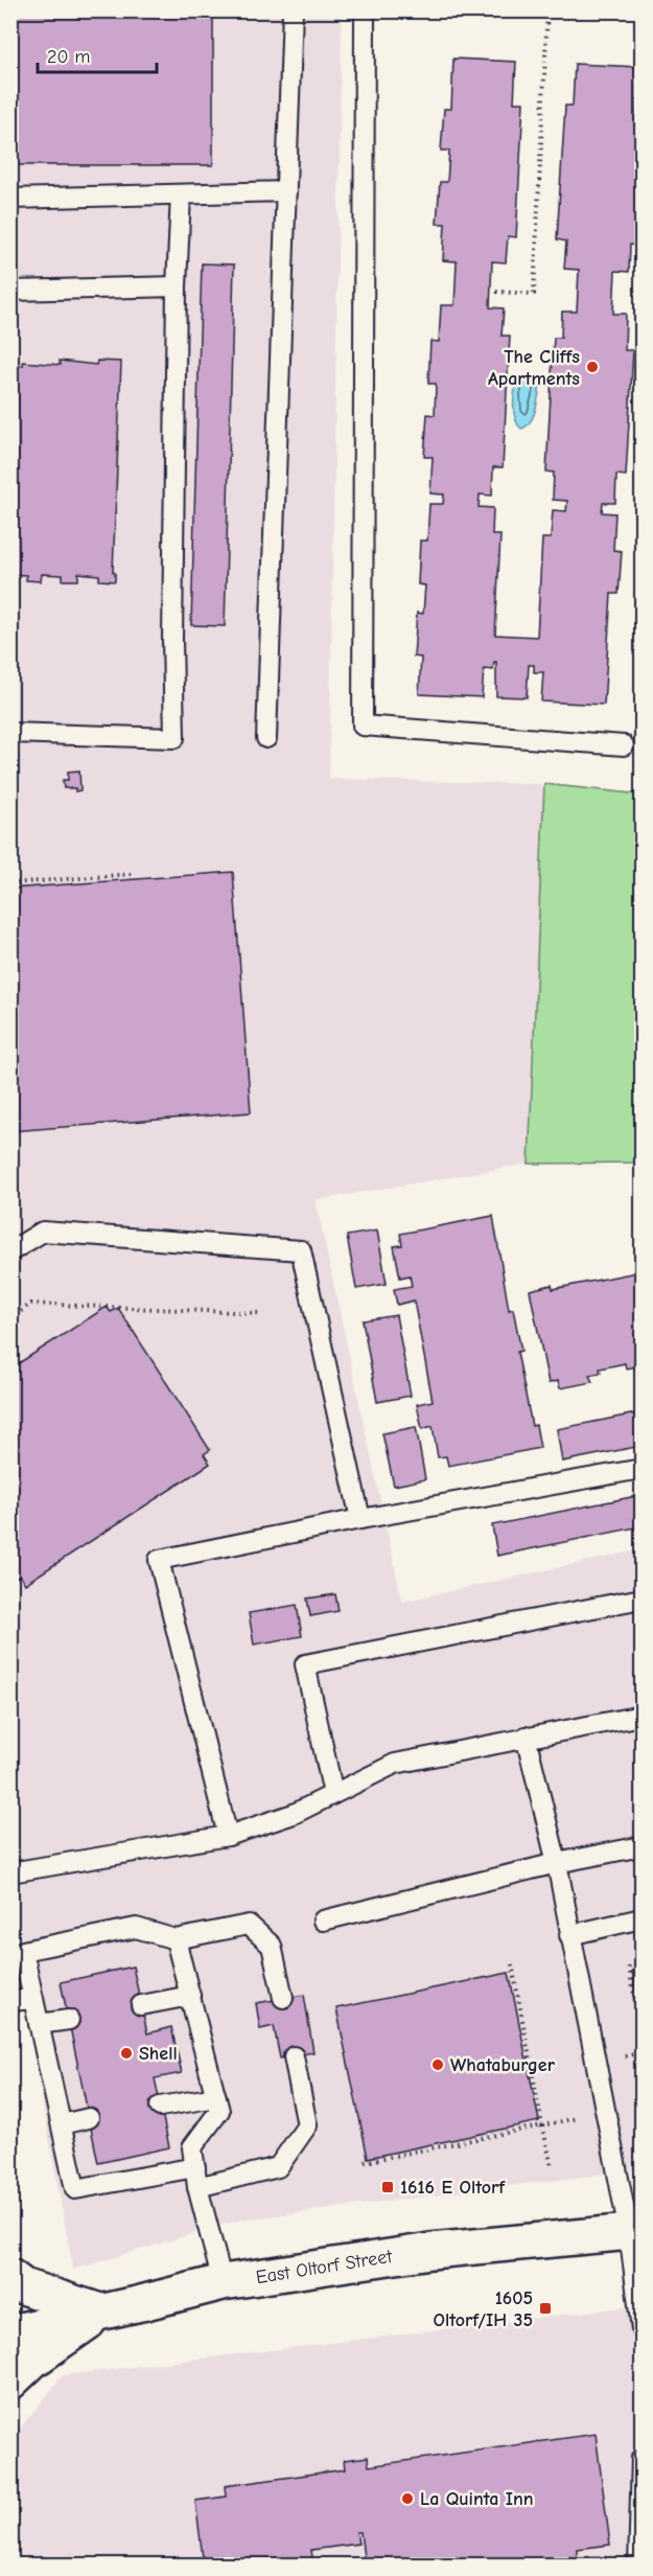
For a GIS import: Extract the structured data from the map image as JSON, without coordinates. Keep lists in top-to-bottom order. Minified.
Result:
{"streets":{"main road":["East Oltorf Street"]},"places":{"other":["The Cliffs Apartments","Shell","Whataburger","La Quinta Inn"],"transit":["1616 E Oltorf","1605 Oltorf/IH 35"]},"scale_bar":"20 m"}
